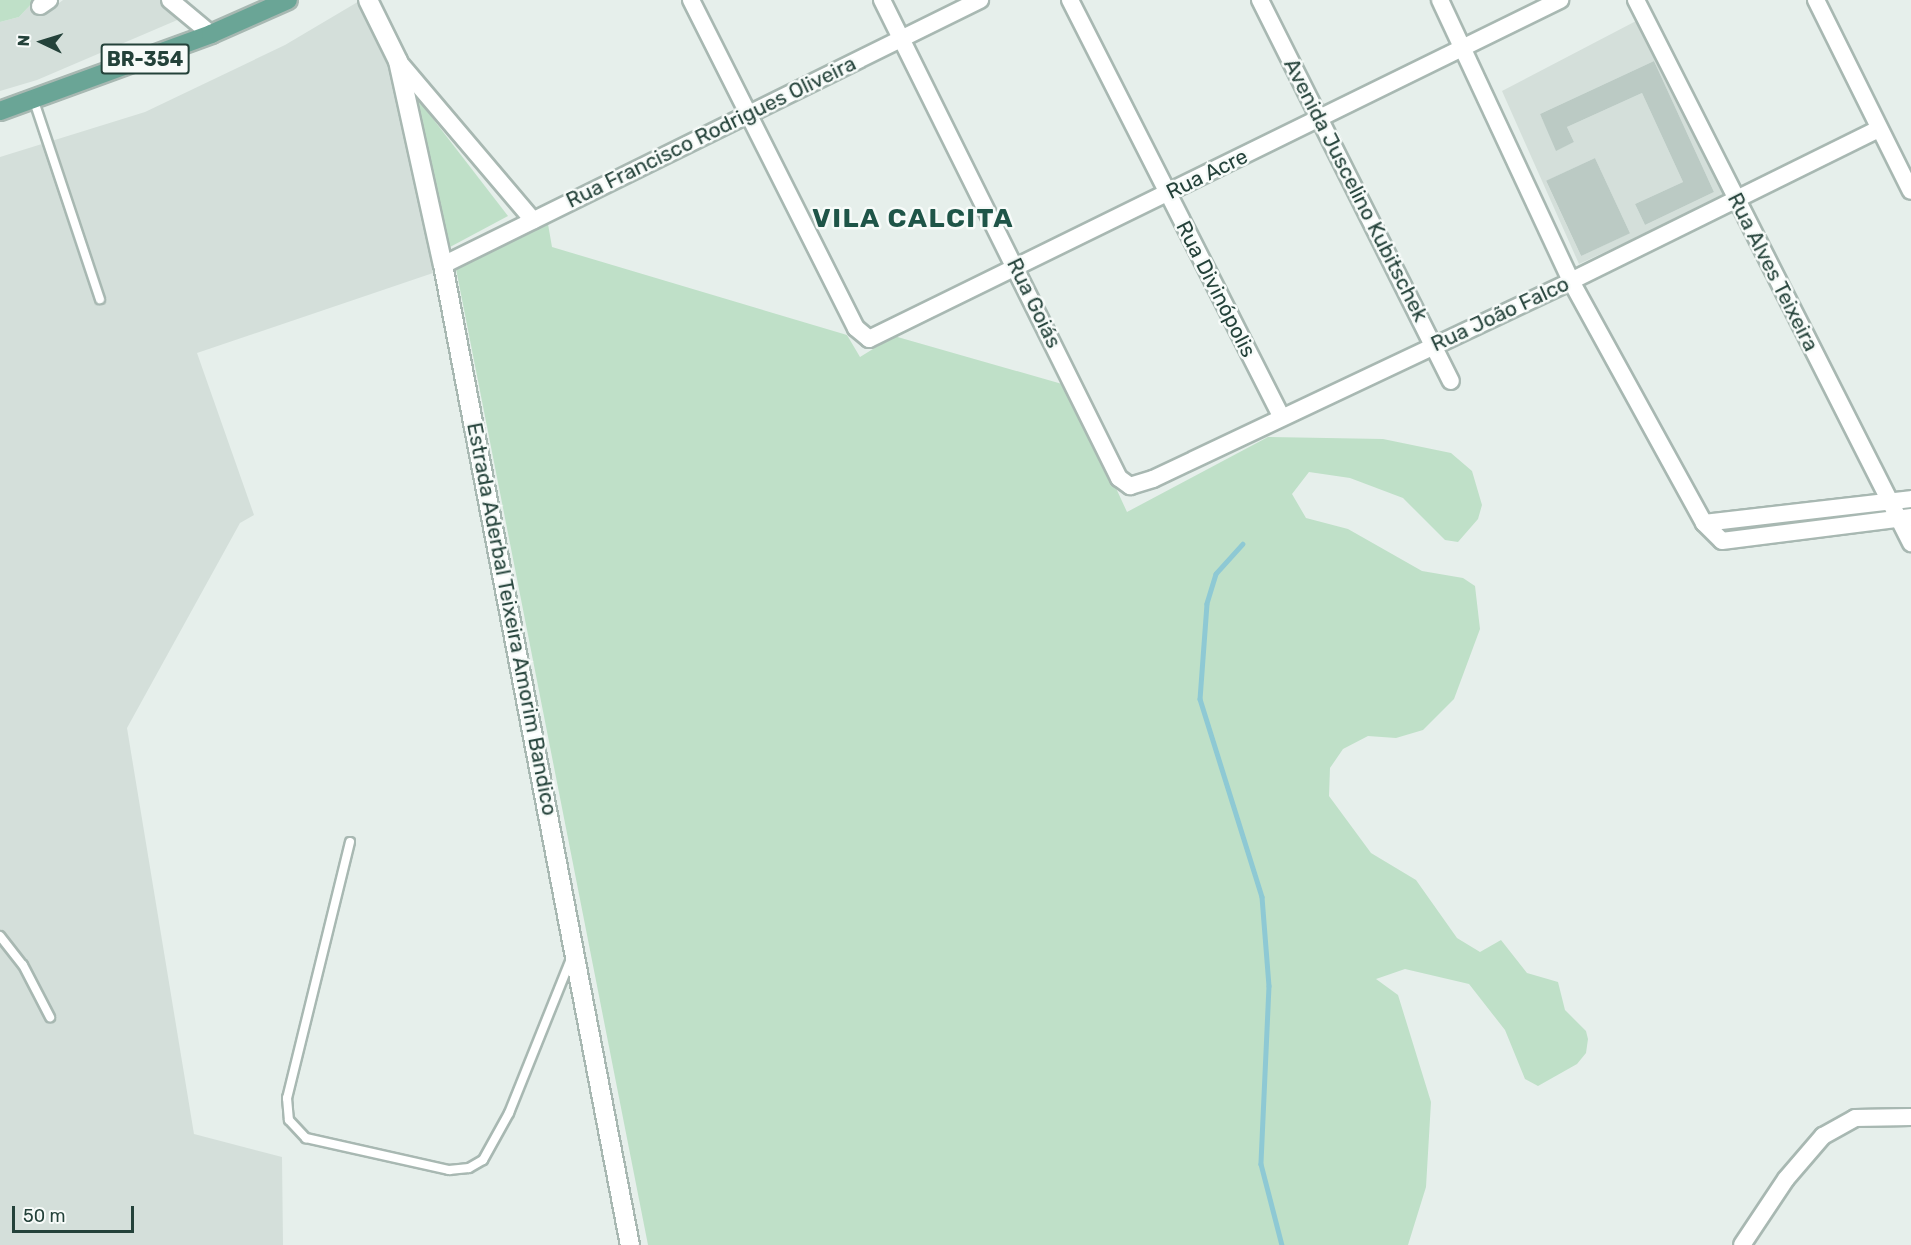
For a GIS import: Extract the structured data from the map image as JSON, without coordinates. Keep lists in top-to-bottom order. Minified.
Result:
{"streets":{"main road":["BR-354","Estrada Aderbal Teixeira Amorim Bandico"],"street":["Rua Francisco Rodrigues Oliveira","Rua Acre","Avenida Juscelino Kubitschek","Rua Alves Teixeira","Rua Divinópolis","Rua Goiás","Rua João Falco"]},"crossings":[["Rua Francisco Rodrigues Oliveira","Rua Acre"],["Rua Francisco Rodrigues Oliveira","Rua Goiás"],["Rua Francisco Rodrigues Oliveira","Estrada Aderbal Teixeira Amorim Bandico"],["Rua Acre","Avenida Juscelino Kubitschek"],["Rua Acre","Rua Divinópolis"],["Rua Acre","Rua Goiás"],["Avenida Juscelino Kubitschek","Rua João Falco"],["Rua Alves Teixeira","Rua João Falco"],["Rua Divinópolis","Rua João Falco"],["Rua Goiás","Rua João Falco"]],"districts":["VILA CALCITA"],"scale_bar":"50 m","north":"left"}
